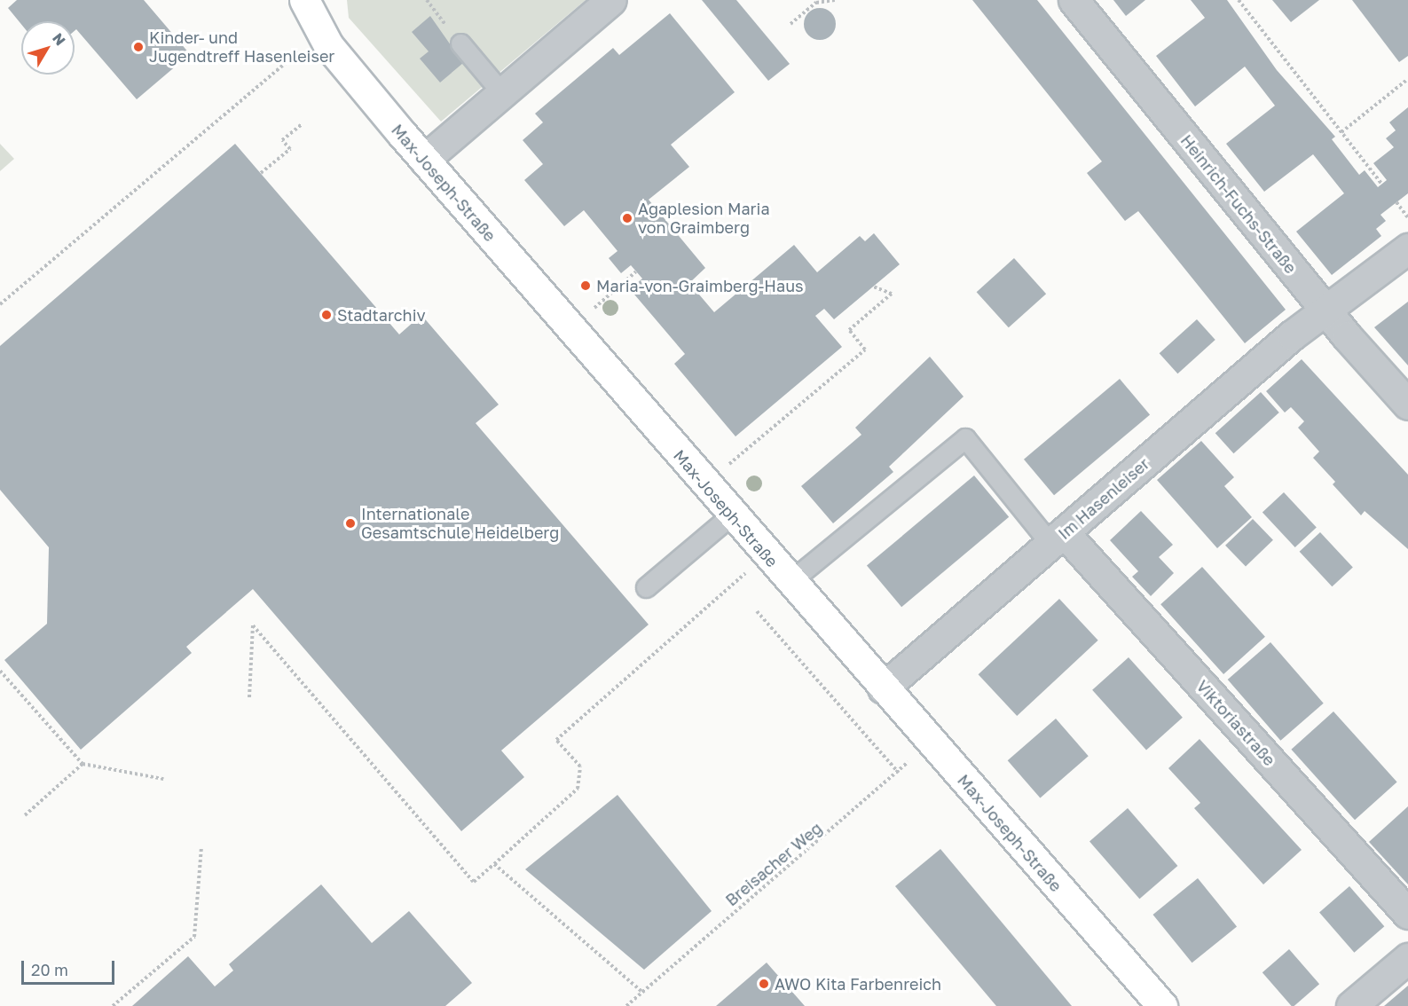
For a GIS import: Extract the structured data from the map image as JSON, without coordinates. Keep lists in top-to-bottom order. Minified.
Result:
{"streets":{"street":["Max-Joseph-Straße","Heinrich-Fuchs-Straße","Im Hasenleiser","Viktoriastraße"],"path":["Breisacher Weg"]},"crossings":[["Max-Joseph-Straße","Im Hasenleiser"],["Max-Joseph-Straße","Breisacher Weg"],["Heinrich-Fuchs-Straße","Im Hasenleiser"],["Im Hasenleiser","Viktoriastraße"]],"places":["Kinder- und Jugendtreff Hasenleiser","Agaplesion Maria von Graimberg","Maria-von-Graimberg-Haus","Stadtarchiv","Internationale Gesamtschule Heidelberg","AWO Kita Farbenreich"],"scale_bar":"20 m","north":"top right"}
